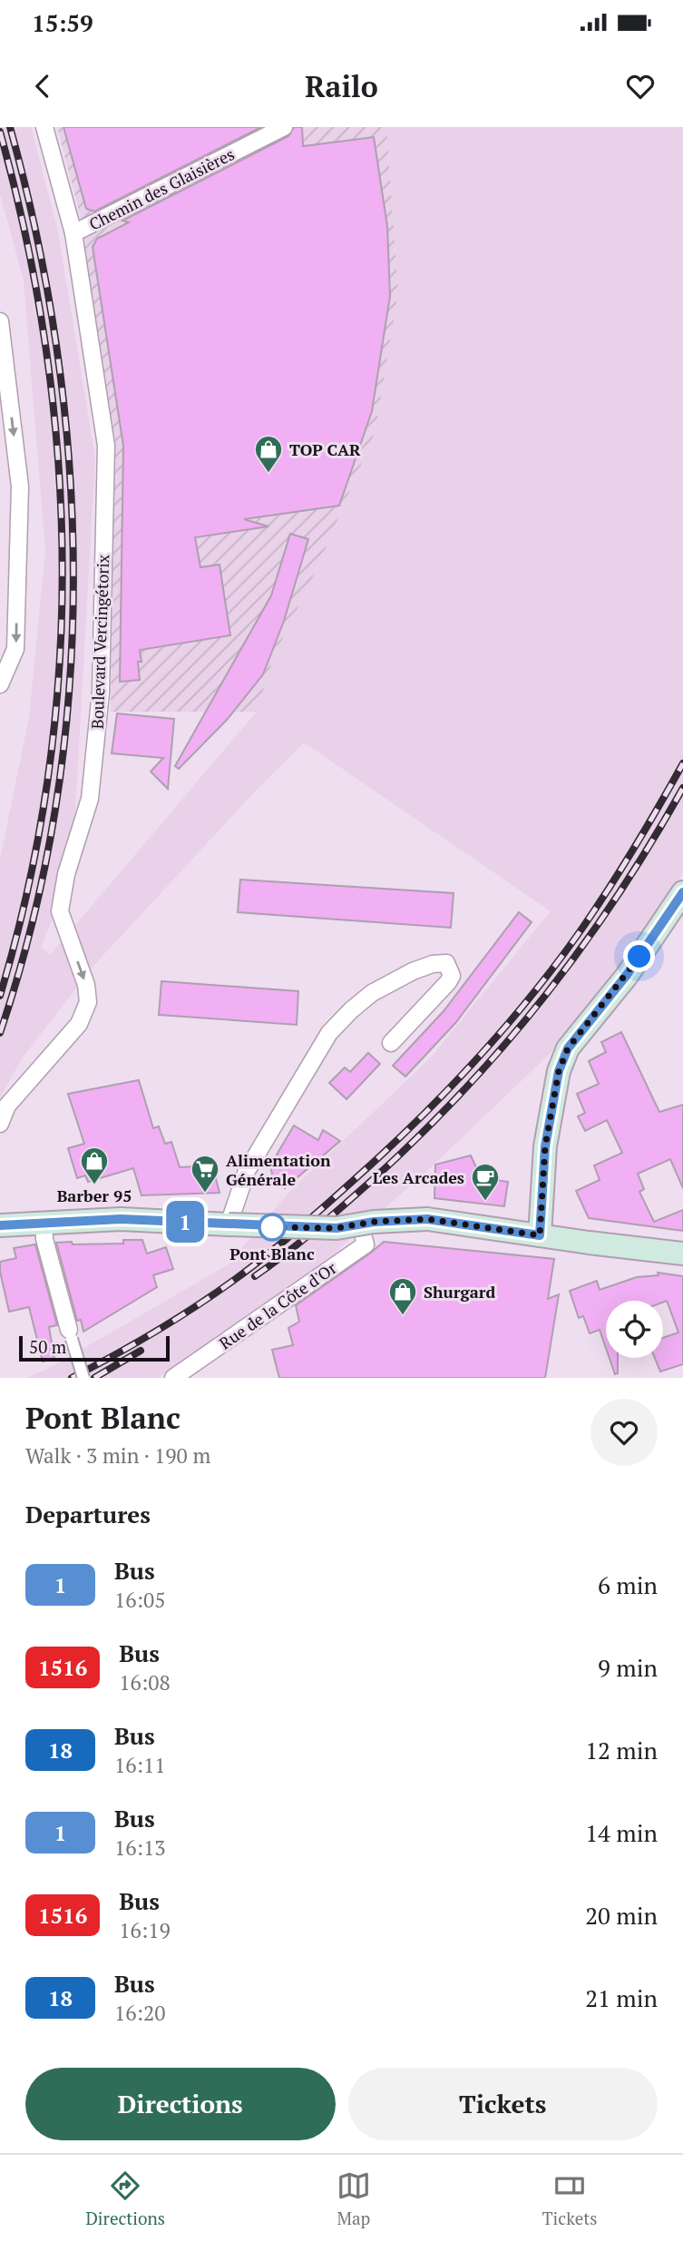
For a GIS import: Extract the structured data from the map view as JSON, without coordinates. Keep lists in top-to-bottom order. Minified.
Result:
{"streets":{"street":["Chemin des Glaisières","Boulevard Vercingétorix","Rue de la Côte d'Or"]},"crossings":[["Chemin des Glaisières","Boulevard Vercingétorix"]],"places":{"shop":["TOP CAR","Barber 95","Shurgard"],"supermarket":["Alimentation Générale"],"cafe":["Les Arcades"],"other":["Pont Blanc"]},"lines":["bus line 1"],"scale_bar":"50 m","page":{"status":"15:59","header":"Railo","on_map":"1","scale":"50 m","heading":[["Pont Blanc","Walk · 3 min · 190 m"],"Departures"],"list":[{"mark":"1","name":"Bus","note":"16:05","value":"6 min"},{"mark":"1516","name":"Bus","note":"16:08","value":"9 min"},{"mark":"18","name":"Bus","note":"16:11","value":"12 min"},{"mark":"1","name":"Bus","note":"16:13","value":"14 min"},{"mark":"1516","name":"Bus","note":"16:19","value":"20 min"},{"mark":"18","name":"Bus","note":"16:20","value":"21 min"}],"buttons":["Directions","Tickets"],"tabs":["Directions","Map","Tickets"]}}
